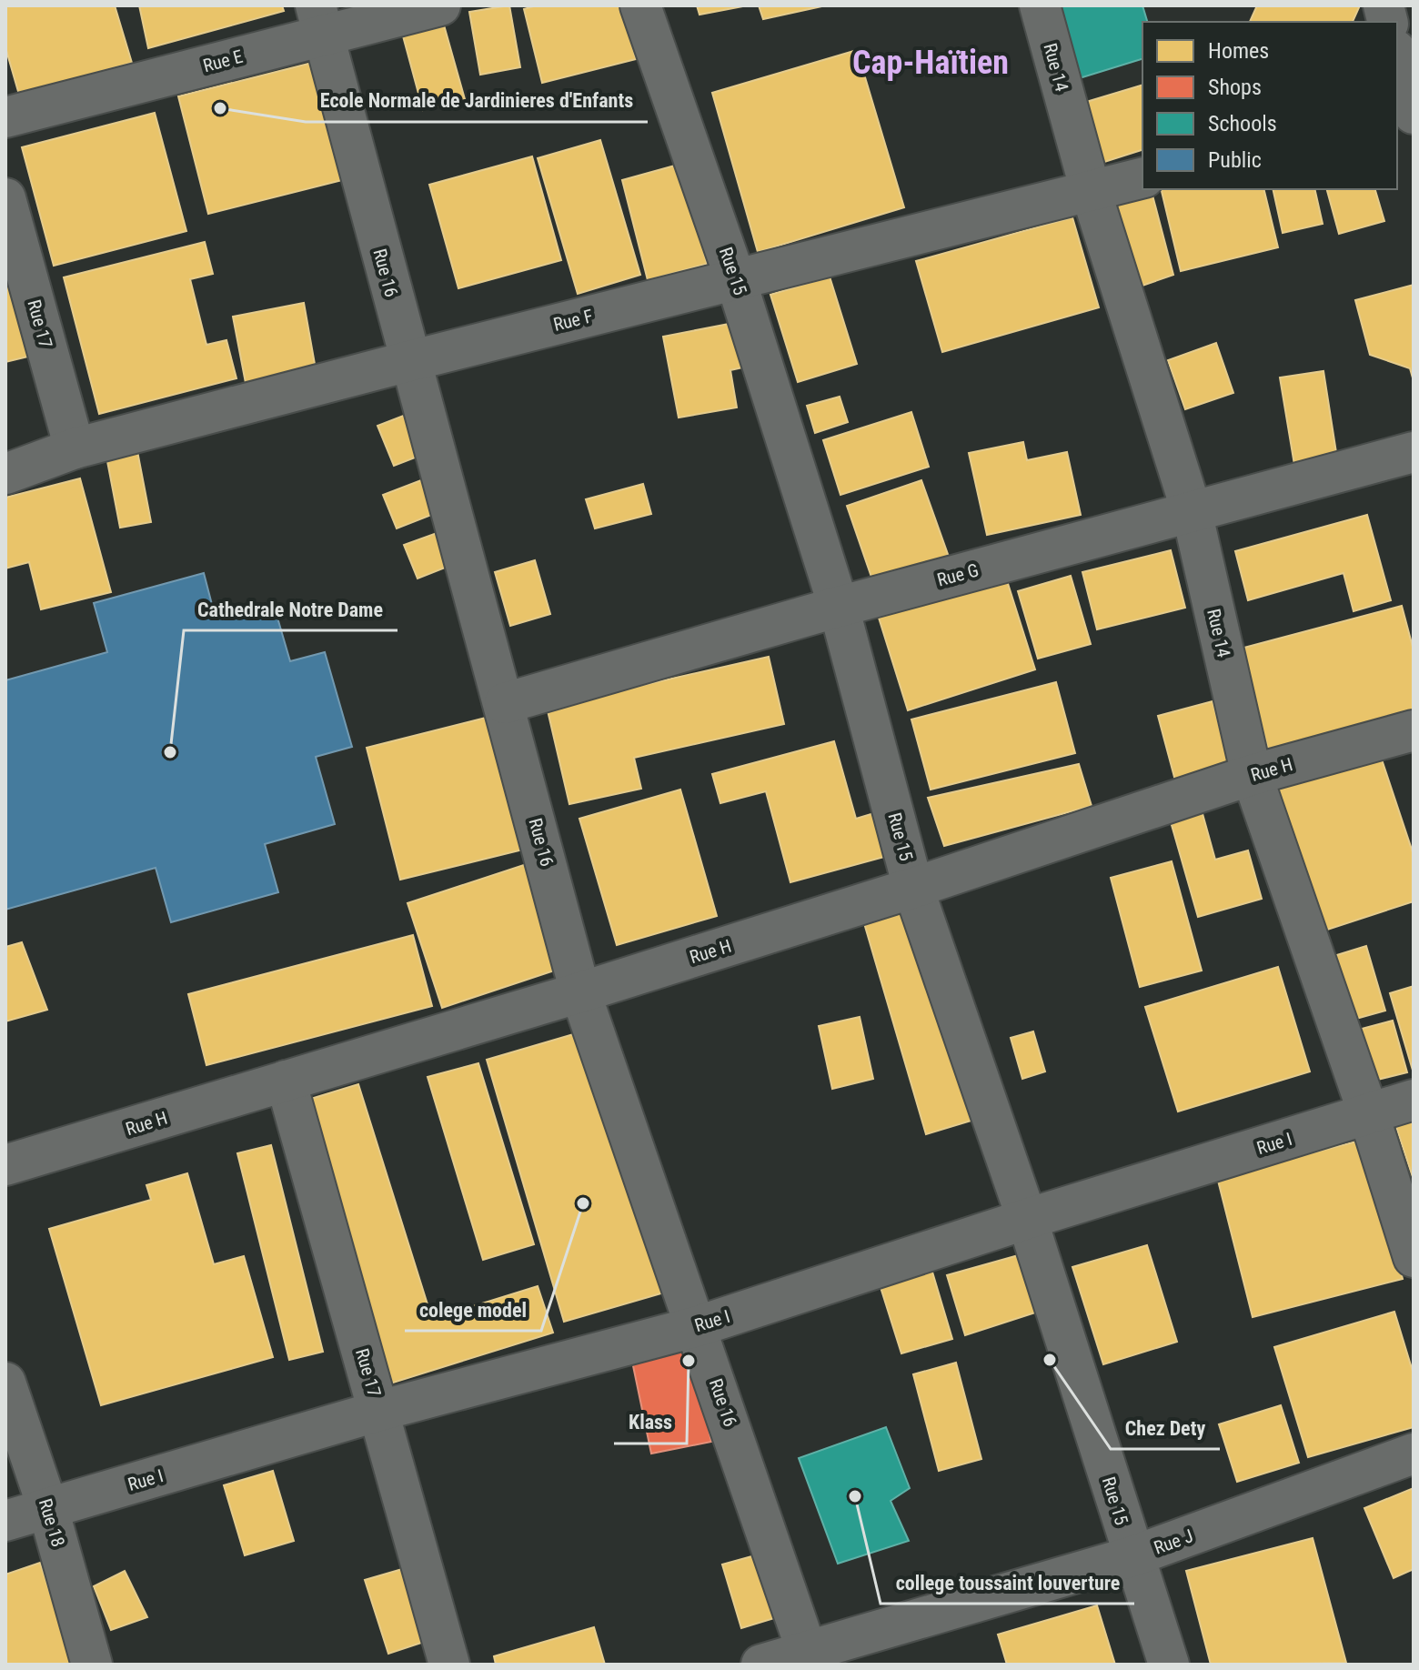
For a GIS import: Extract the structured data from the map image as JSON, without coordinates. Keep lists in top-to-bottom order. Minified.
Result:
{"streets":{"street":["Rue E","Rue 14","Rue 15","Rue 16","Rue F","Rue 17","Rue G","Rue H","Rue I","Rue 18","Rue J"]},"crossings":[["Rue E","Rue 16"],["Rue 14","Rue F"],["Rue 14","Rue G"],["Rue 14","Rue H"],["Rue 14","Rue I"],["Rue 15","Rue F"],["Rue 15","Rue G"],["Rue 15","Rue H"],["Rue 15","Rue I"],["Rue 15","Rue J"],["Rue 16","Rue F"],["Rue 16","Rue G"],["Rue 16","Rue H"],["Rue 16","Rue I"],["Rue 16","Rue J"],["Rue F","Rue 17"],["Rue 17","Rue H"],["Rue 17","Rue I"],["Rue I","Rue 18"]],"districts":["Cap-Haïtien"],"places":["Ecole Normale de Jardinieres d'Enfants","Cathedrale Notre Dame","colege model","Chez Dety","Klass","college toussaint louverture"],"legend":["Homes","Shops","Schools","Public"]}
